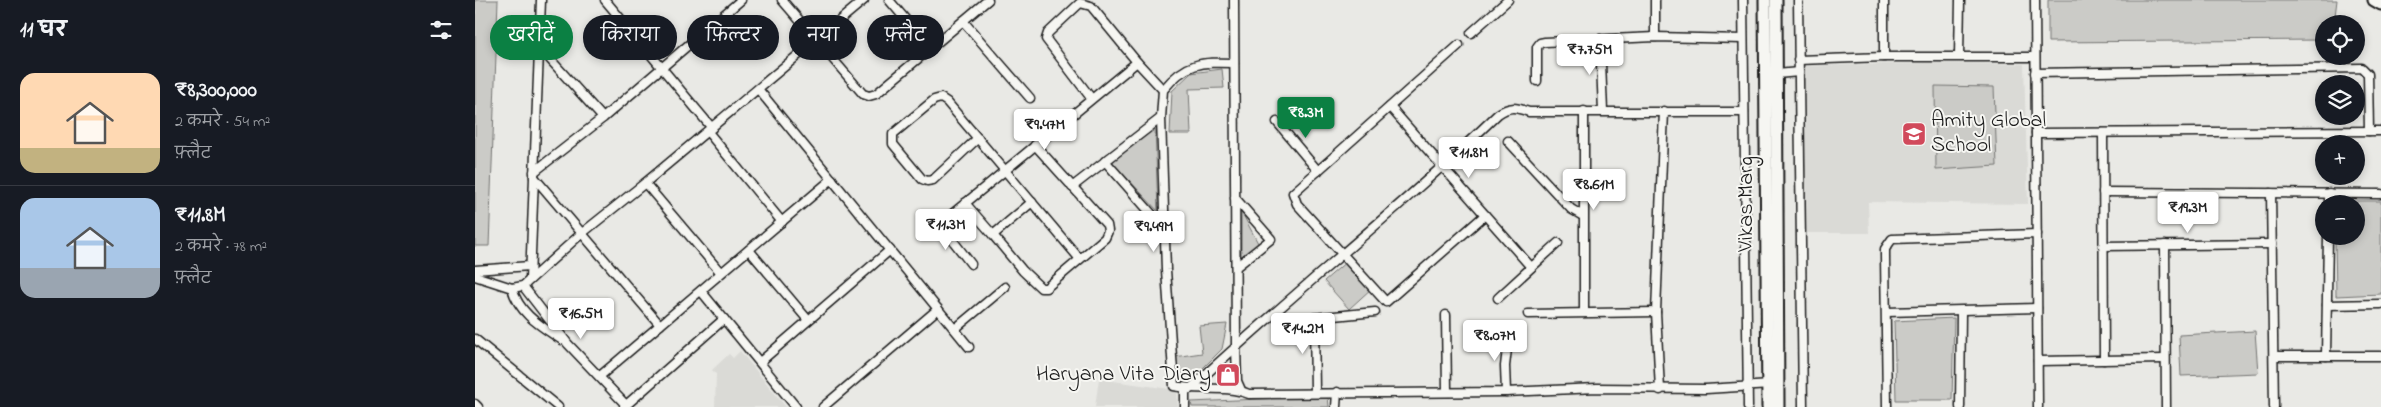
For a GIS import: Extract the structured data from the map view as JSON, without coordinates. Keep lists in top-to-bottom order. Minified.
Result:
{"streets":{"main road":["Vikas Marg"]},"places":{"school or university":["Amity Global School"],"shop":["Haryana Vita Diary"]},"page":{"heading":"11 घर","map_buttons":["+","−"],"chip":["खरीदें","किराया","फ़िल्टर","नया","फ़्लैट"],"price":["₹7.75M","₹8.3M","₹9.47M","₹11.8M","₹8.61M","₹19.3M","₹11.3M","₹9.49M","₹16.5M","₹14.2M","₹8.07M"],"list":[{"name":"₹8,300,000","note":"2 कमरे · 54 m² · फ़्लैट"},{"name":"₹11.8M","note":"2 कमरे · 78 m² · फ़्लैट"}]}}
